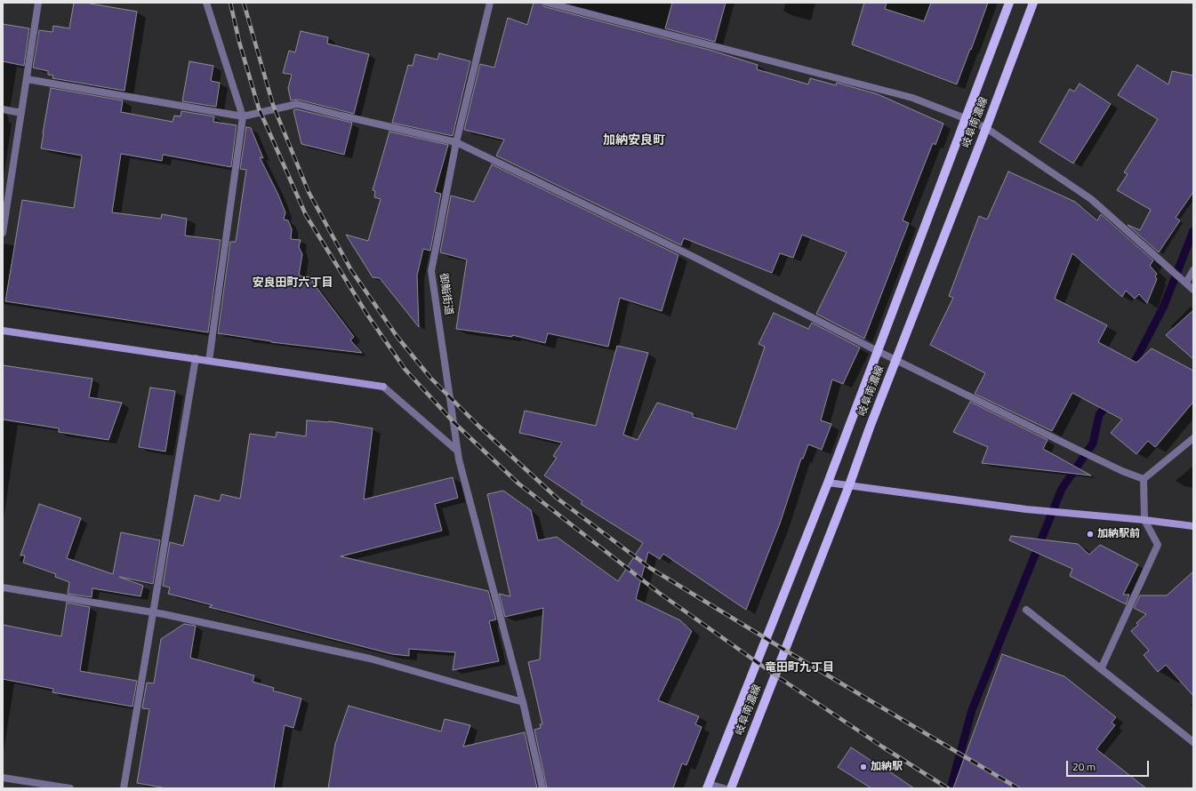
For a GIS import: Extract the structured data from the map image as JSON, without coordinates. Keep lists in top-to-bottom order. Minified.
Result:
{"streets":{"main road":["岐阜南濃線"],"street":["御鮨街道"]},"districts":["加納安良町","安良田町六丁目","竜田町九丁目"],"places":["加納駅前","加納駅"],"scale_bar":"20 m"}
